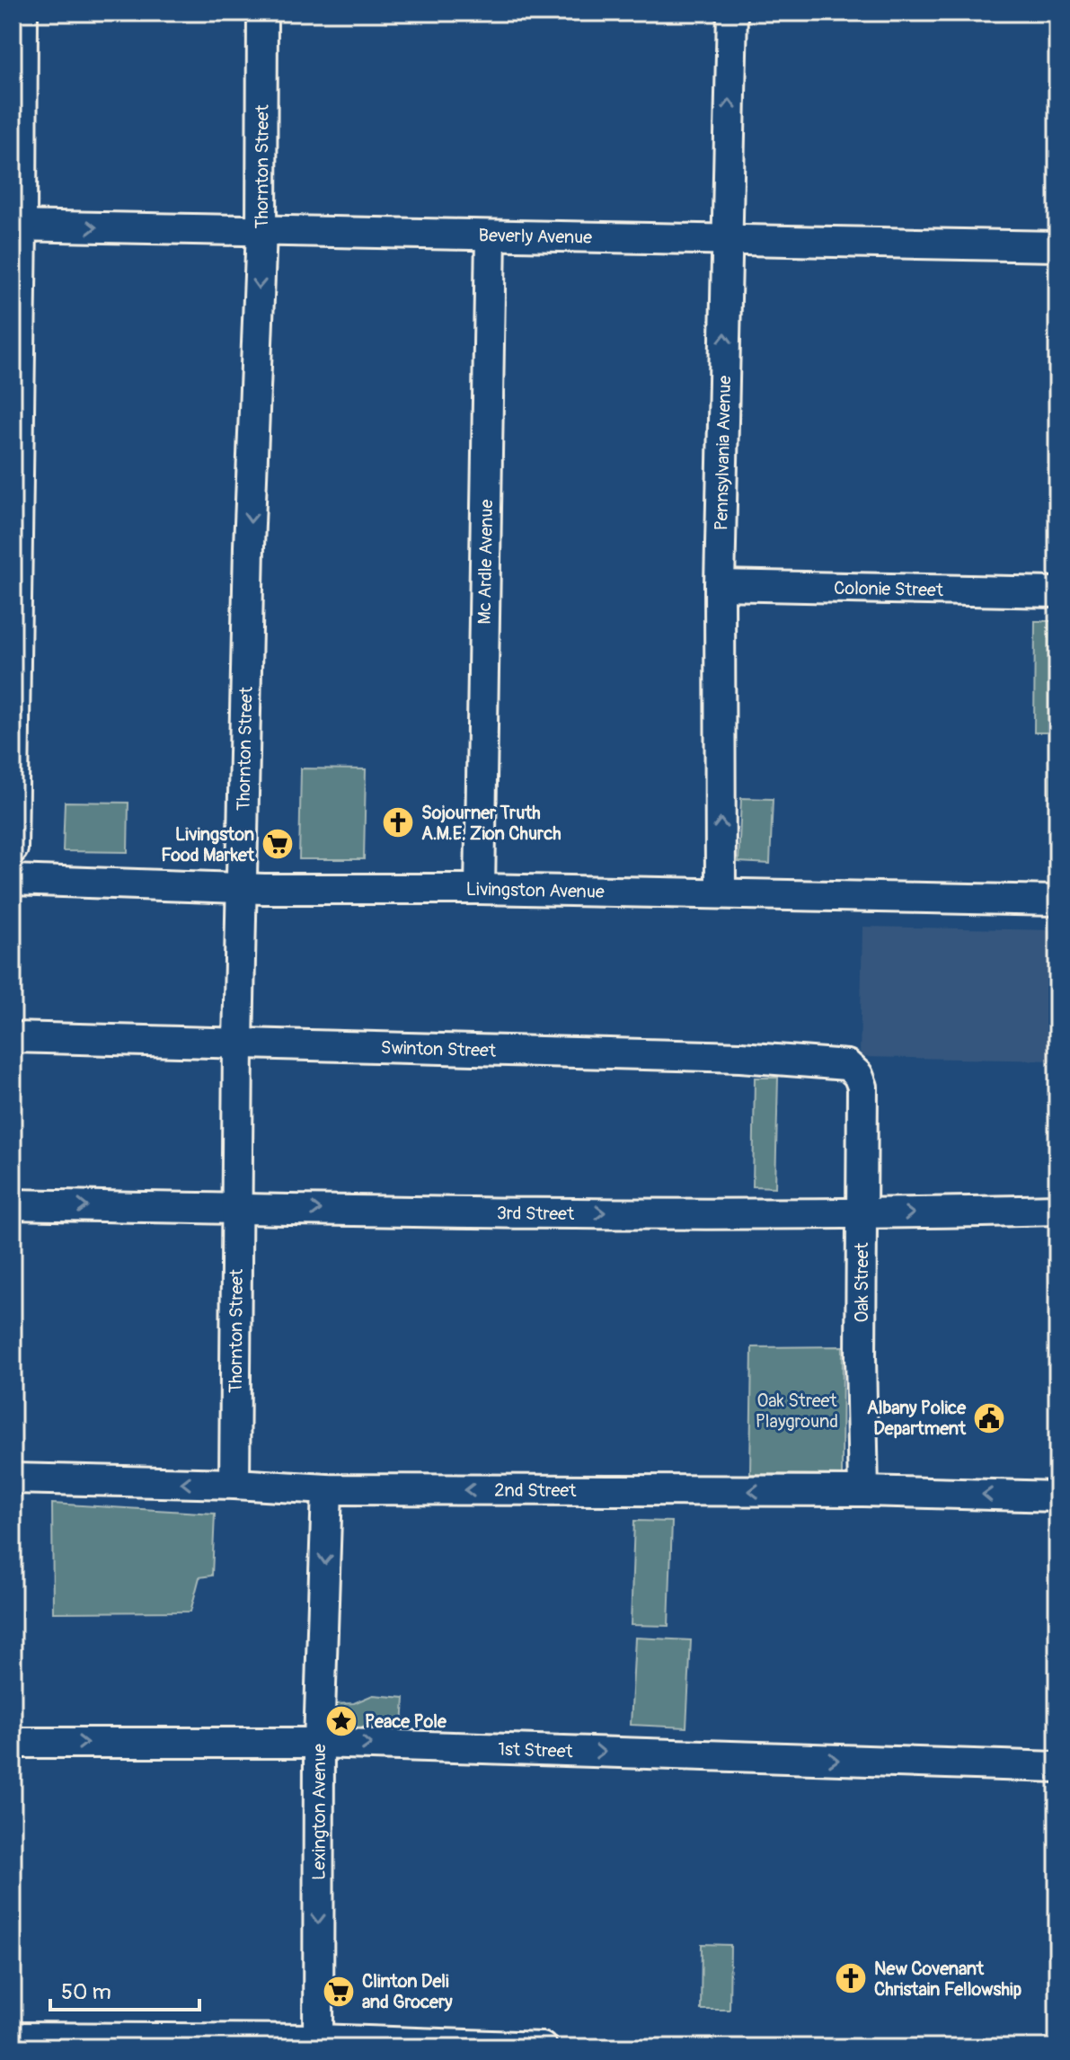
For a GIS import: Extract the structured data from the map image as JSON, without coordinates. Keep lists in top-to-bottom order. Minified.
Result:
{"streets":{"street":["Thornton Street","Beverly Avenue","Pennsylvania Avenue","Mc Ardle Avenue","Colonie Street","Livingston Avenue","Swinton Street","3rd Street","Oak Street","2nd Street","1st Street","Lexington Avenue"]},"crossings":[["Thornton Street","Beverly Avenue"],["Thornton Street","Livingston Avenue"],["Thornton Street","Swinton Street"],["Thornton Street","3rd Street"],["Thornton Street","2nd Street"],["Beverly Avenue","Pennsylvania Avenue"],["Beverly Avenue","Mc Ardle Avenue"],["Pennsylvania Avenue","Colonie Street"],["Pennsylvania Avenue","Livingston Avenue"],["Mc Ardle Avenue","Livingston Avenue"],["Swinton Street","Oak Street"],["3rd Street","Oak Street"],["Oak Street","2nd Street"],["2nd Street","Lexington Avenue"],["1st Street","Lexington Avenue"]],"one_way":["Pennsylvania Avenue","3rd Street","2nd Street","1st Street","Lexington Avenue"],"parks":["Oak Street Playground"],"places":{"church":["Sojourner Truth A.M.E. Zion Church","New Covenant Christain Fellowship"],"supermarket":["Livingston Food Market","Clinton Deli and Grocery"],"public building":["Albany Police Department"],"place":["Peace Pole"]},"scale_bar":"50 m"}
